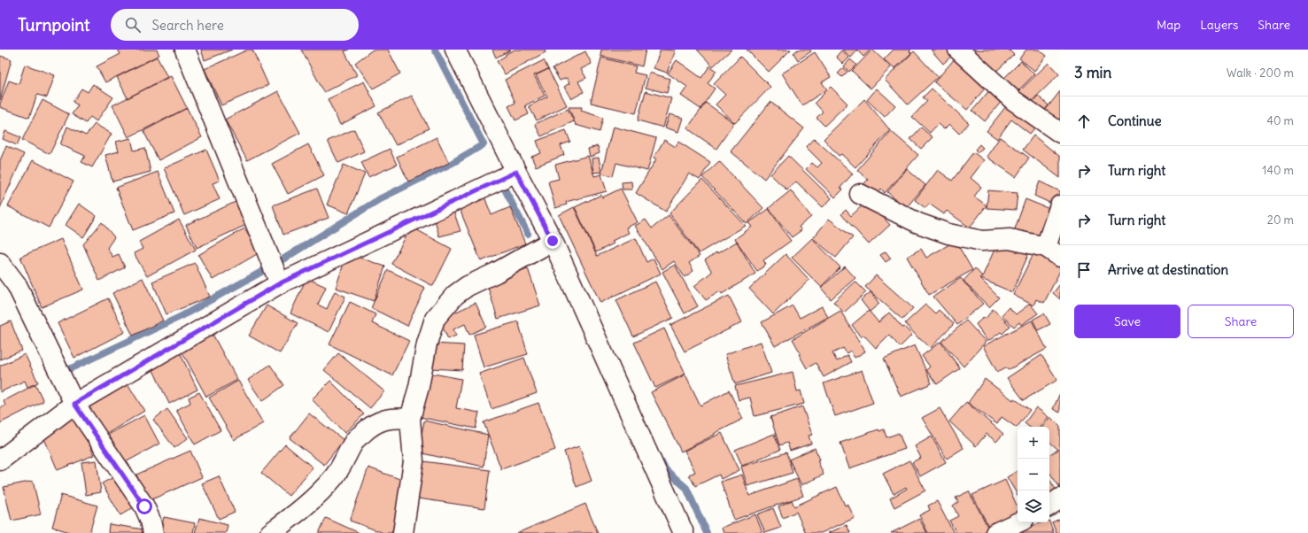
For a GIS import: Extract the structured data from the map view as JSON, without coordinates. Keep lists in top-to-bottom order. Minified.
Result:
{"page":{"header":"Turnpoint","search":"Search here","nav":["Map","Layers","Share"],"heading":["3 min","Walk · 200 m"],"list":[["Continue","40 m"],["Turn right","140 m"],["Turn right","20 m"],"Arrive at destination"],"buttons":["Save","Share"],"map_buttons":["+","−"]}}
